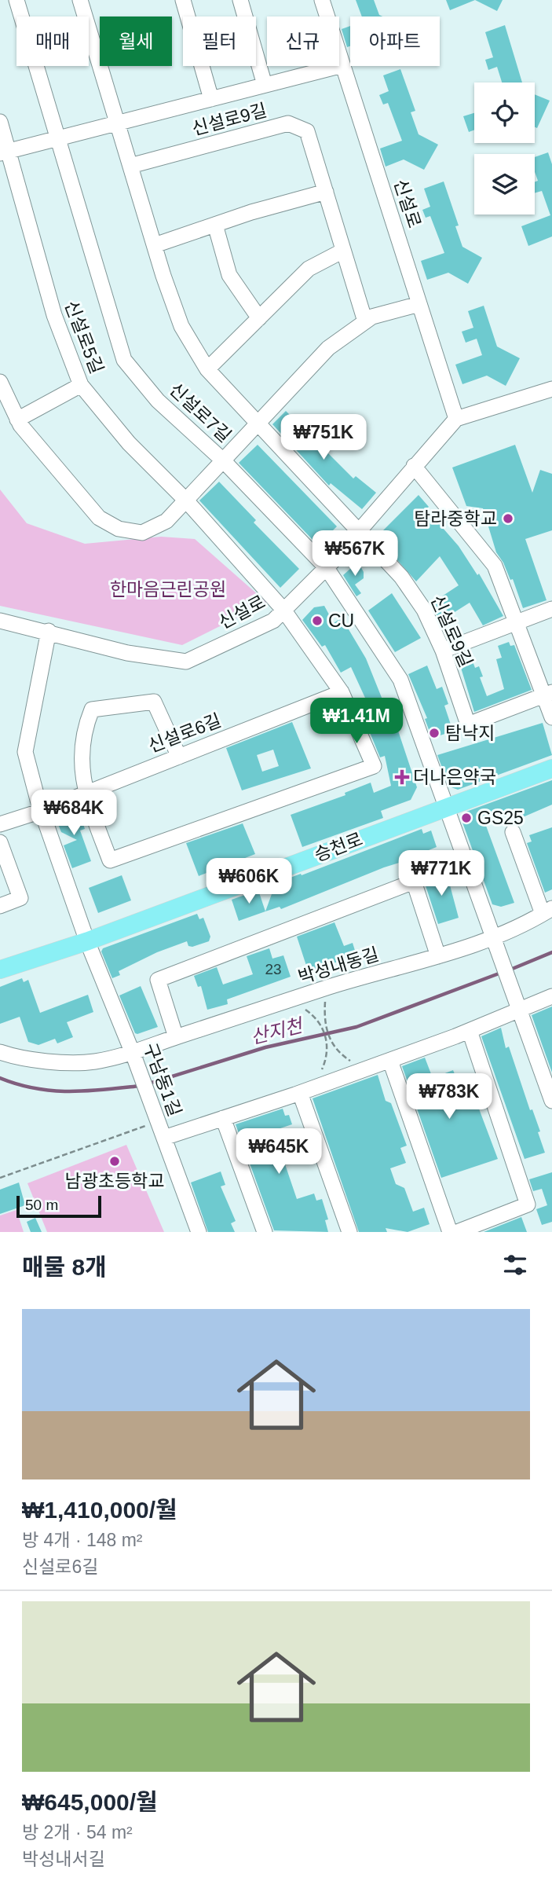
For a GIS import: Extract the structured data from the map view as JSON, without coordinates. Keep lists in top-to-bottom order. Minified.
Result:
{"streets":{"main road":["승천로"],"street":["신설로9길","신설로","신설로5길","신설로7길","신설로6길","박성내동길","구남동1길"]},"crossings":[["신설로9길","신설로"],["신설로","신설로5길"],["신설로","신설로7길"],["신설로","구남동1길"],["신설로5길","신설로6길"],["신설로7길","승천로"],["신설로7길","박성내동길"],["신설로6길","구남동1길"],["승천로","구남동1길"],["박성내동길","구남동1길"]],"water":["산지천"],"parks":["한마음근린공원"],"places":{"other":["탐라중학교","CU","탐낙지","GS25","남광초등학교"],"health":["더나은약국"]},"house_numbers":["23"],"scale_bar":"50 m","page":{"chip":["매매","월세","필터","신규","아파트"],"price":["₩751K","₩567K","₩1.41M","₩684K","₩771K","₩606K","₩783K","₩645K"],"scale":"50 m","heading":"매물 8개","list":[{"name":"₩1,410,000/월","note":"방 4개 · 148 m² · 신설로6길"},{"name":"₩645,000/월","note":"방 2개 · 54 m² · 박성내서길"}]}}
